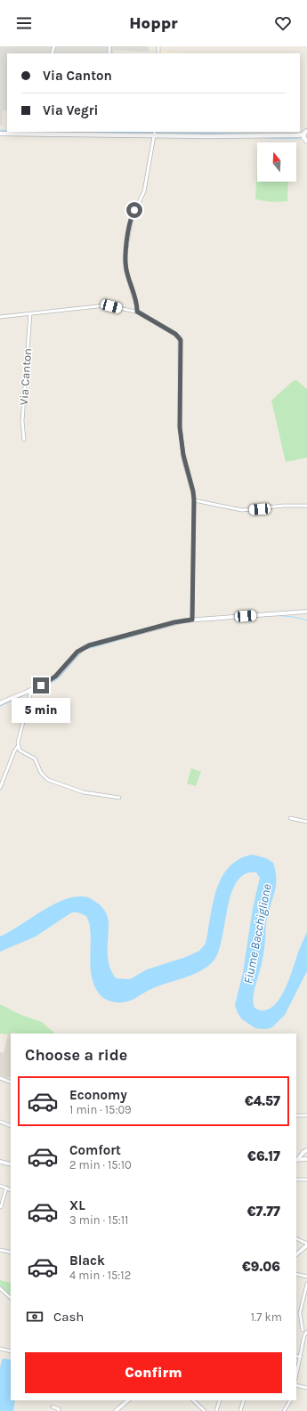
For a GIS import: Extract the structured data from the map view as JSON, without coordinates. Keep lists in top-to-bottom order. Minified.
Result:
{"streets":{"street":["Via Canton"]},"water":["Fiume Bacchiglione"],"north":"top","page":{"header":"Hoppr","banner":["Via Canton","Via Vegri"],"bubble":"5 min","heading":"Choose a ride","list":[{"name":"Economy","note":"1 min · 15:09","value":"€4.57"},{"name":"Comfort","note":"2 min · 15:10","value":"€6.17"},{"name":"XL","note":"3 min · 15:11","value":"€7.77"},{"name":"Black","note":"4 min · 15:12","value":"€9.06"}],"pay":["Cash","1.7 km"],"buttons":"Confirm"}}
